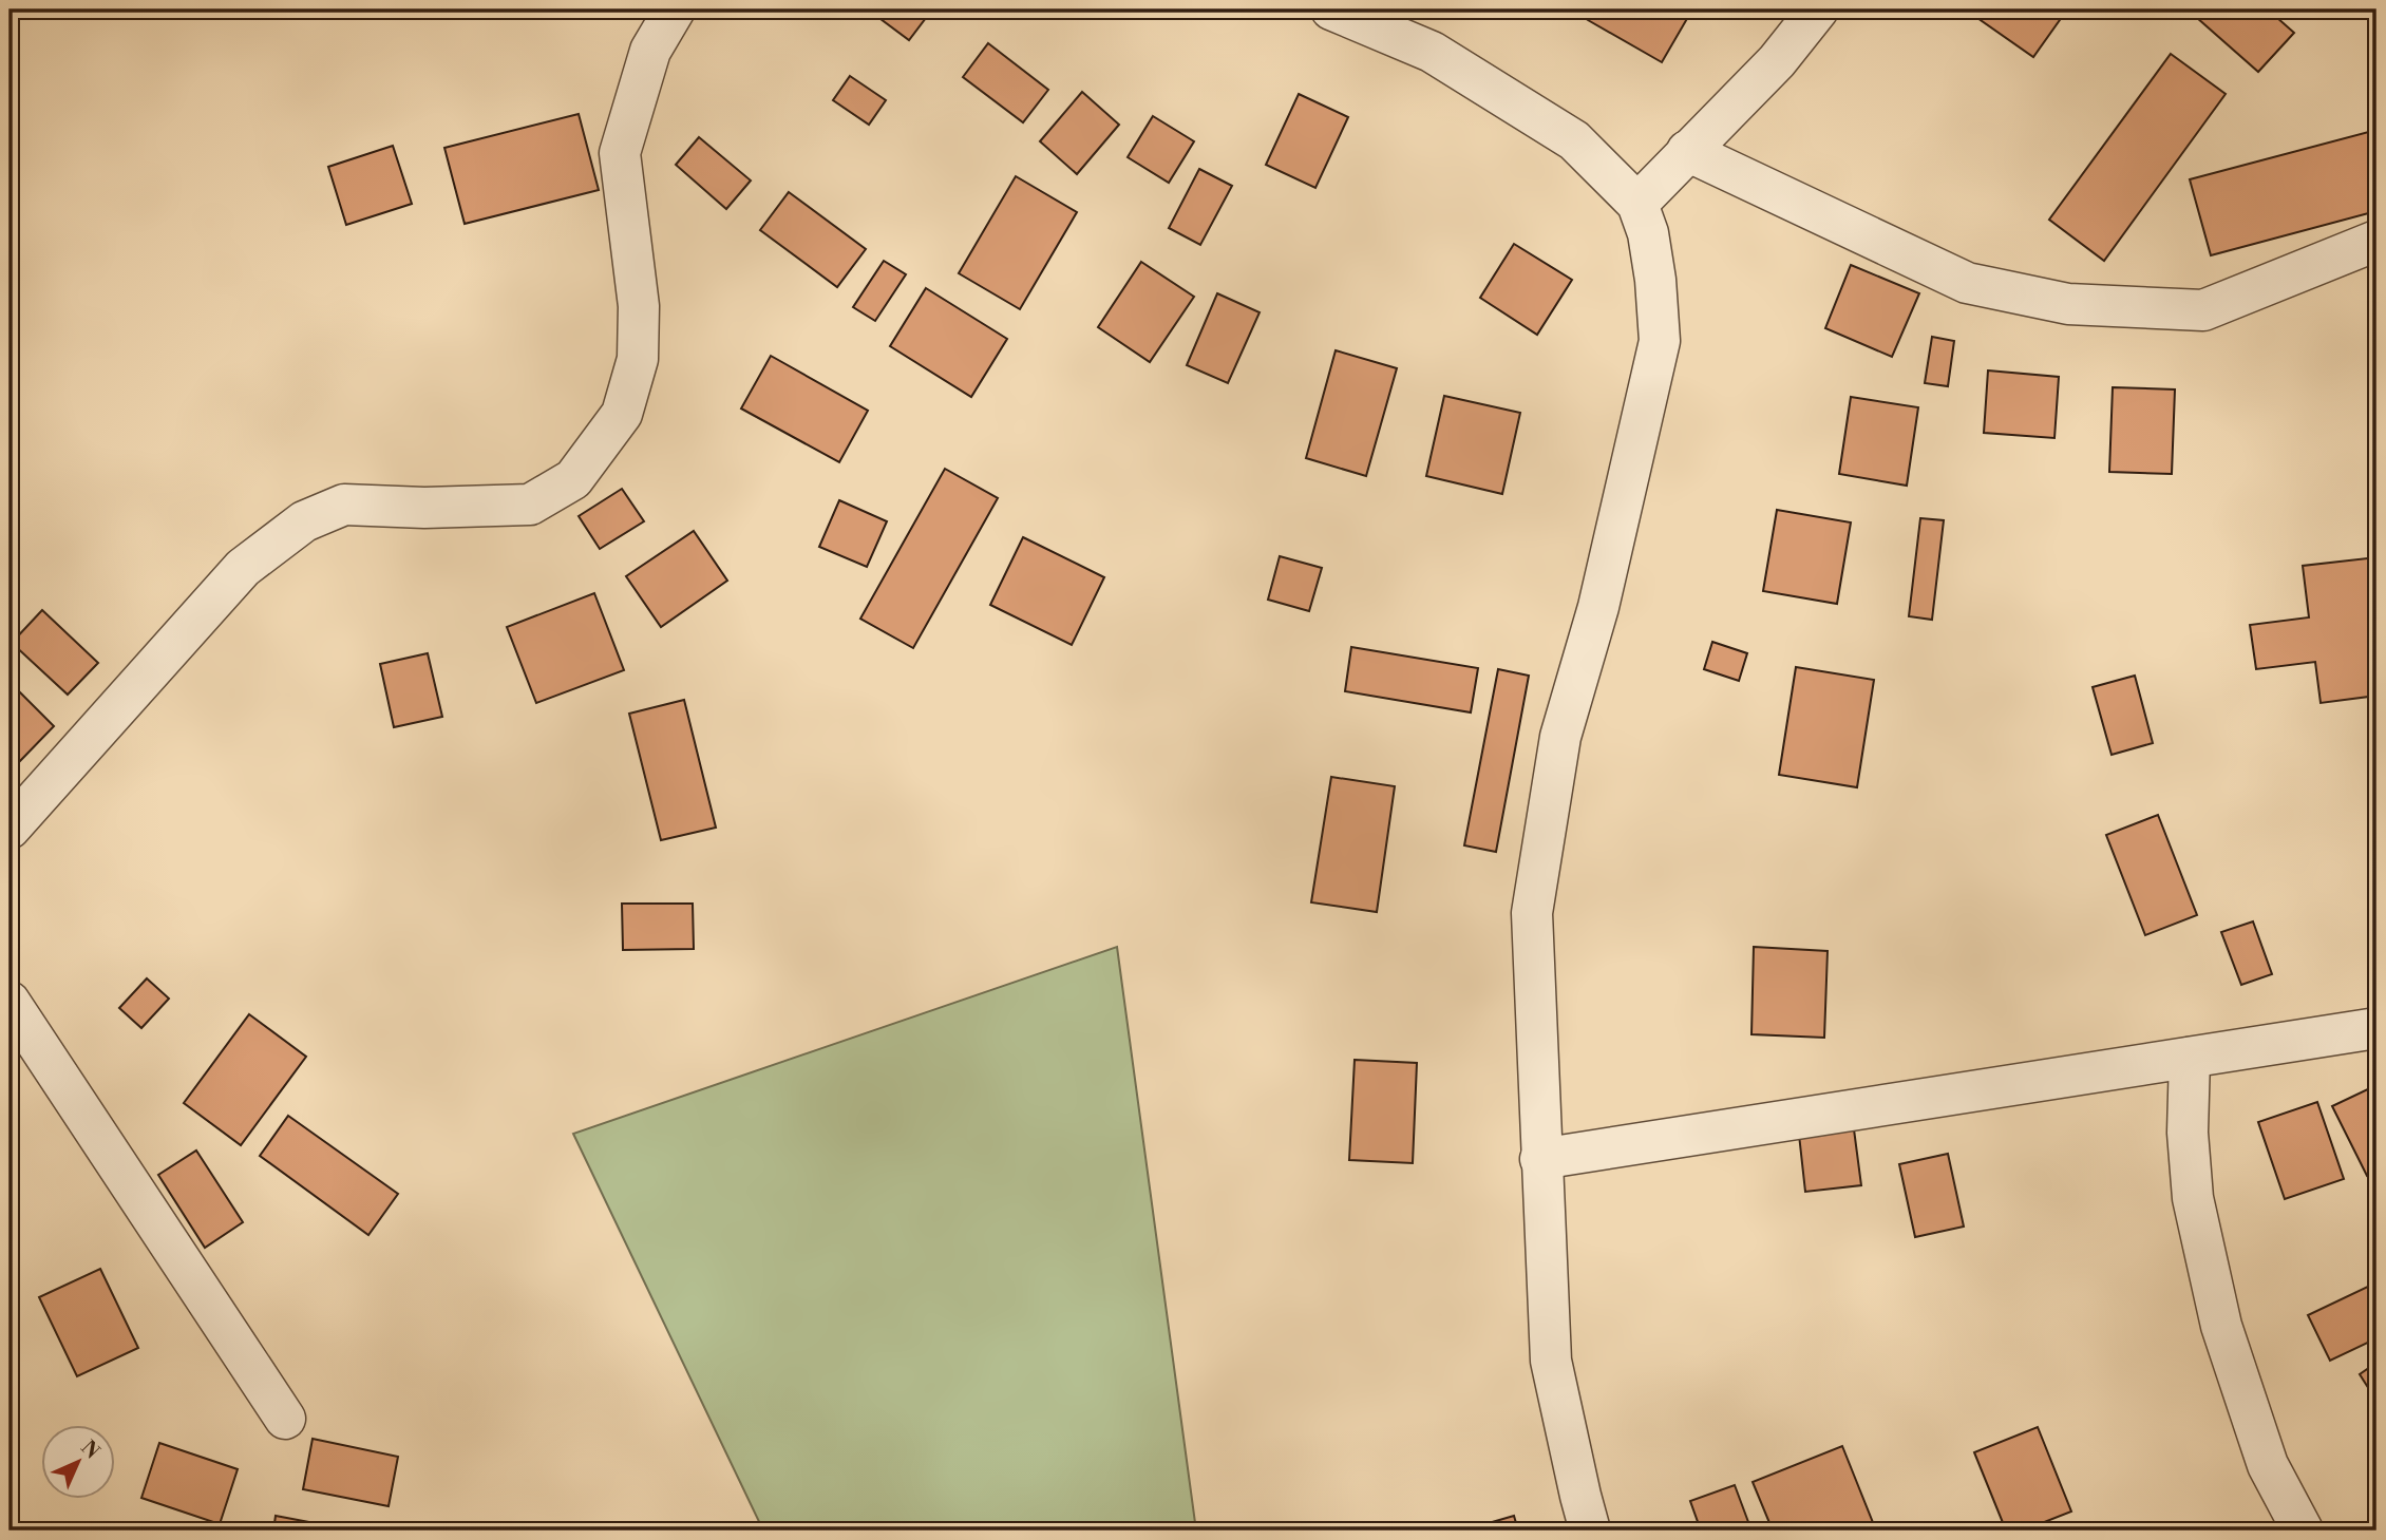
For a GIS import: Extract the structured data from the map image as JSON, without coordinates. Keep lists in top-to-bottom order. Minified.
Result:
{"north":"top right"}
